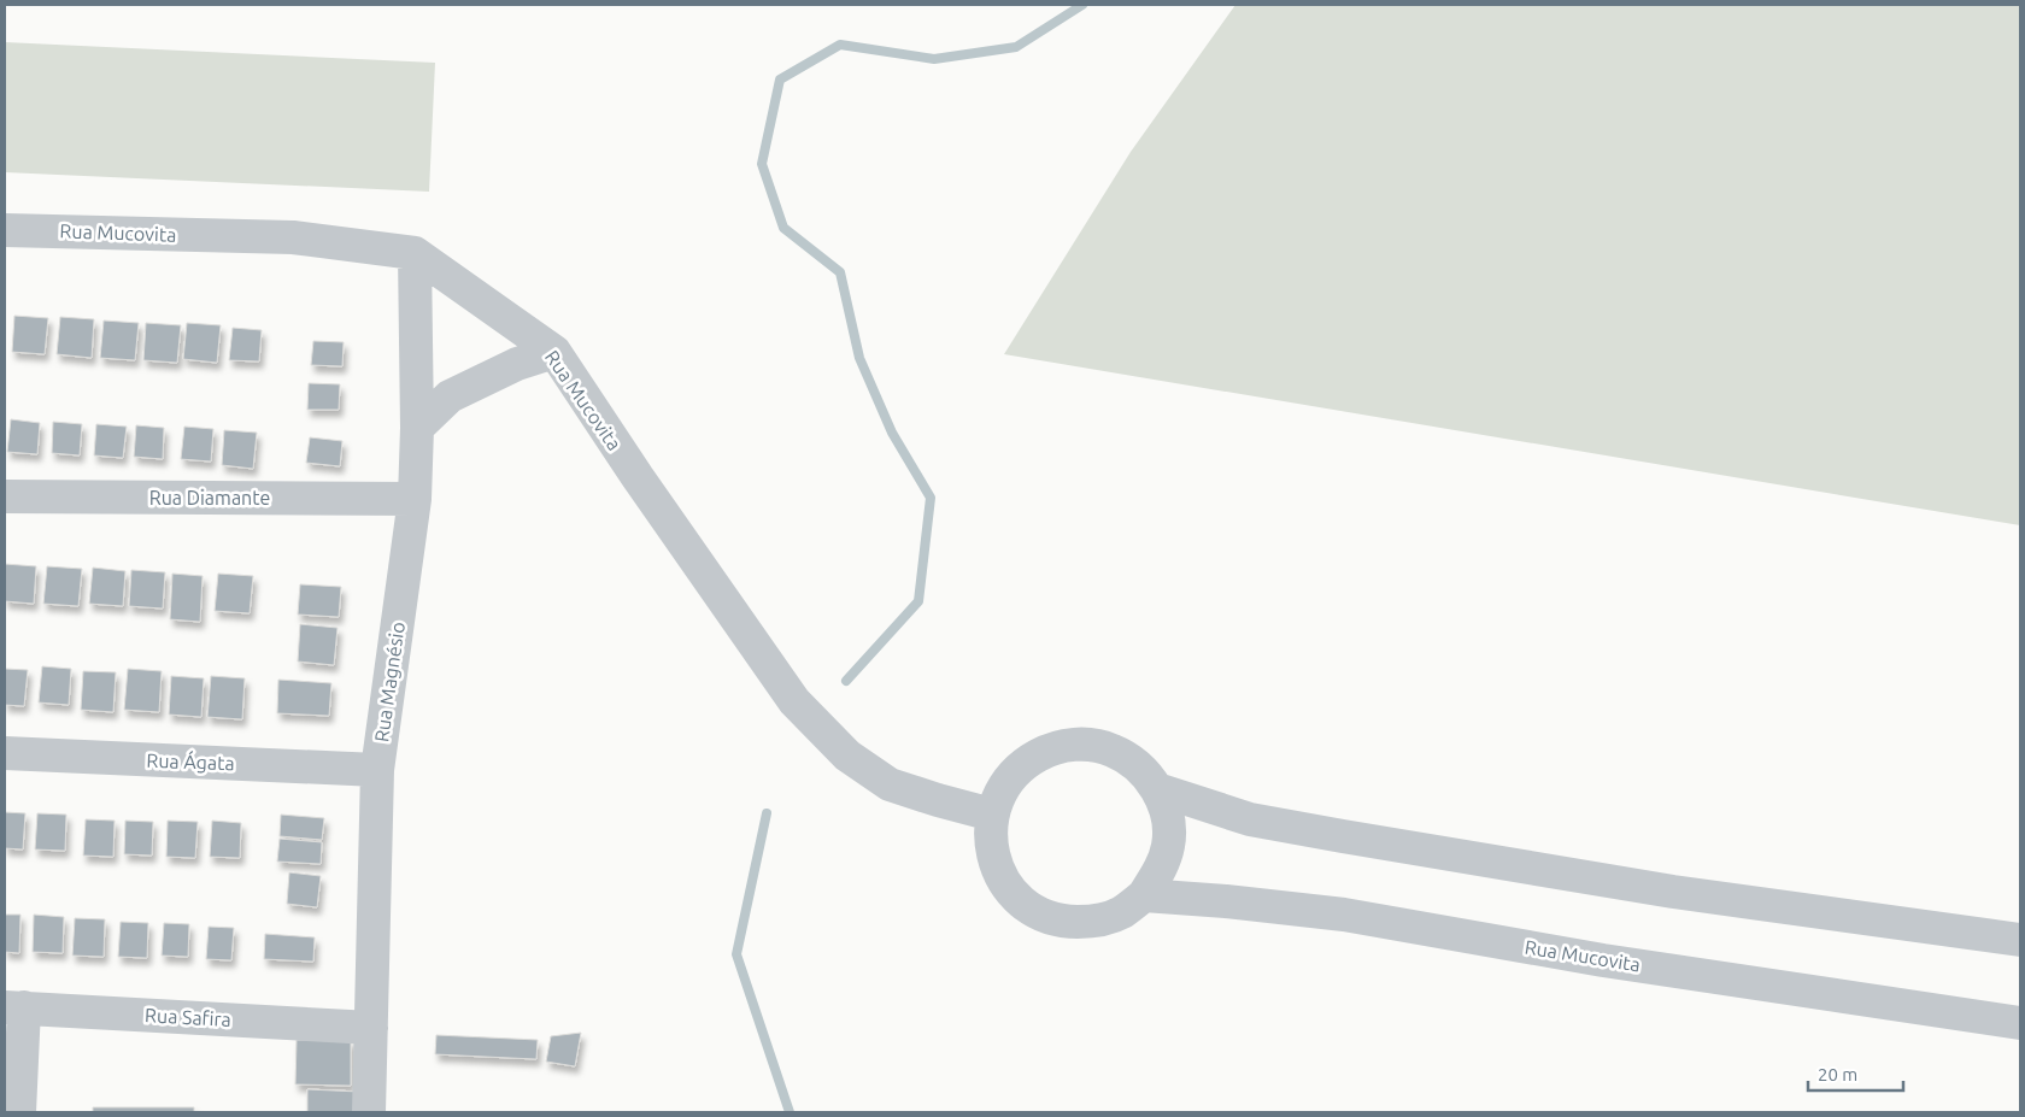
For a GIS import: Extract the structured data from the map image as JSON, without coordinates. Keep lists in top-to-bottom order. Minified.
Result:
{"streets":{"street":["Rua Mucovita","Rua Diamante","Rua Magnésio","Rua Ágata","Rua Safira"]},"crossings":[["Rua Mucovita","Rua Magnésio"],["Rua Diamante","Rua Magnésio"],["Rua Magnésio","Rua Ágata"],["Rua Magnésio","Rua Safira"]],"scale_bar":"20 m"}
